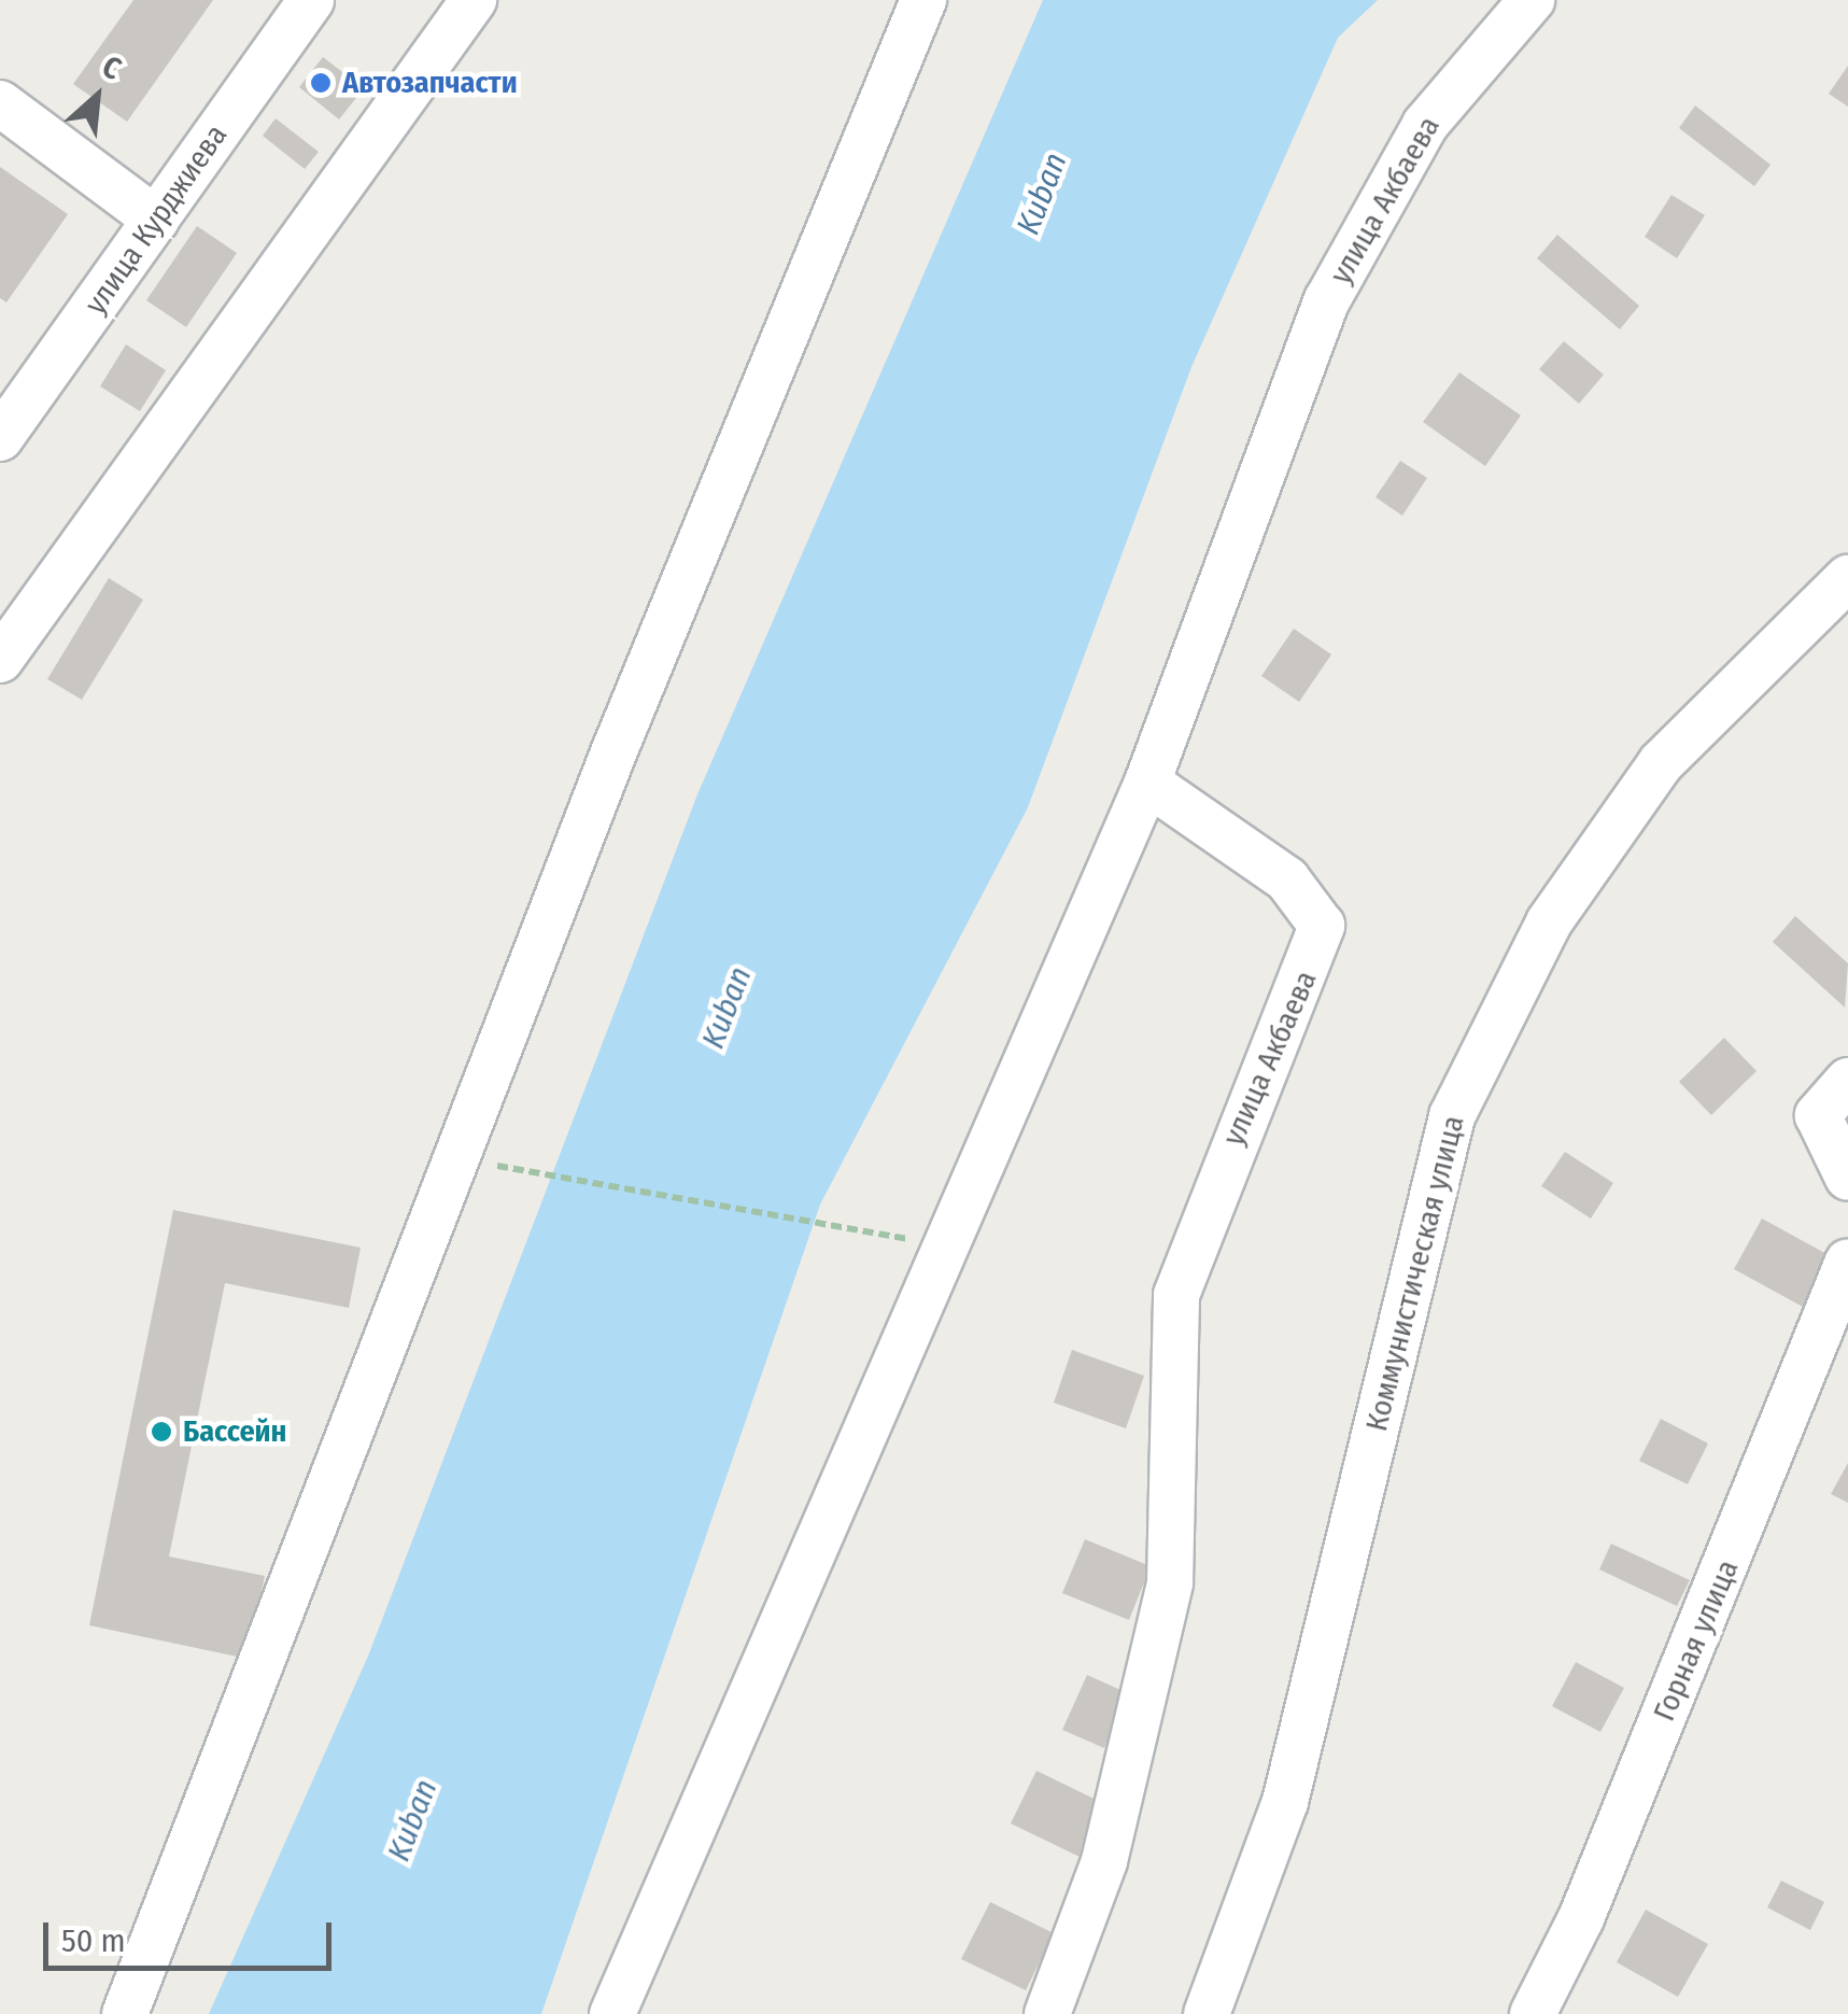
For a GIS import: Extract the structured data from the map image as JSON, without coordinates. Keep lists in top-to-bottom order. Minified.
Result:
{"streets":{"street":["улица Акбаева","улица Курджиева","Коммунистическая улица","Горная улица"]},"water":["Kuban"],"places":["Автозапчасти","Бассейн"],"scale_bar":"50 m","north":"top right"}
